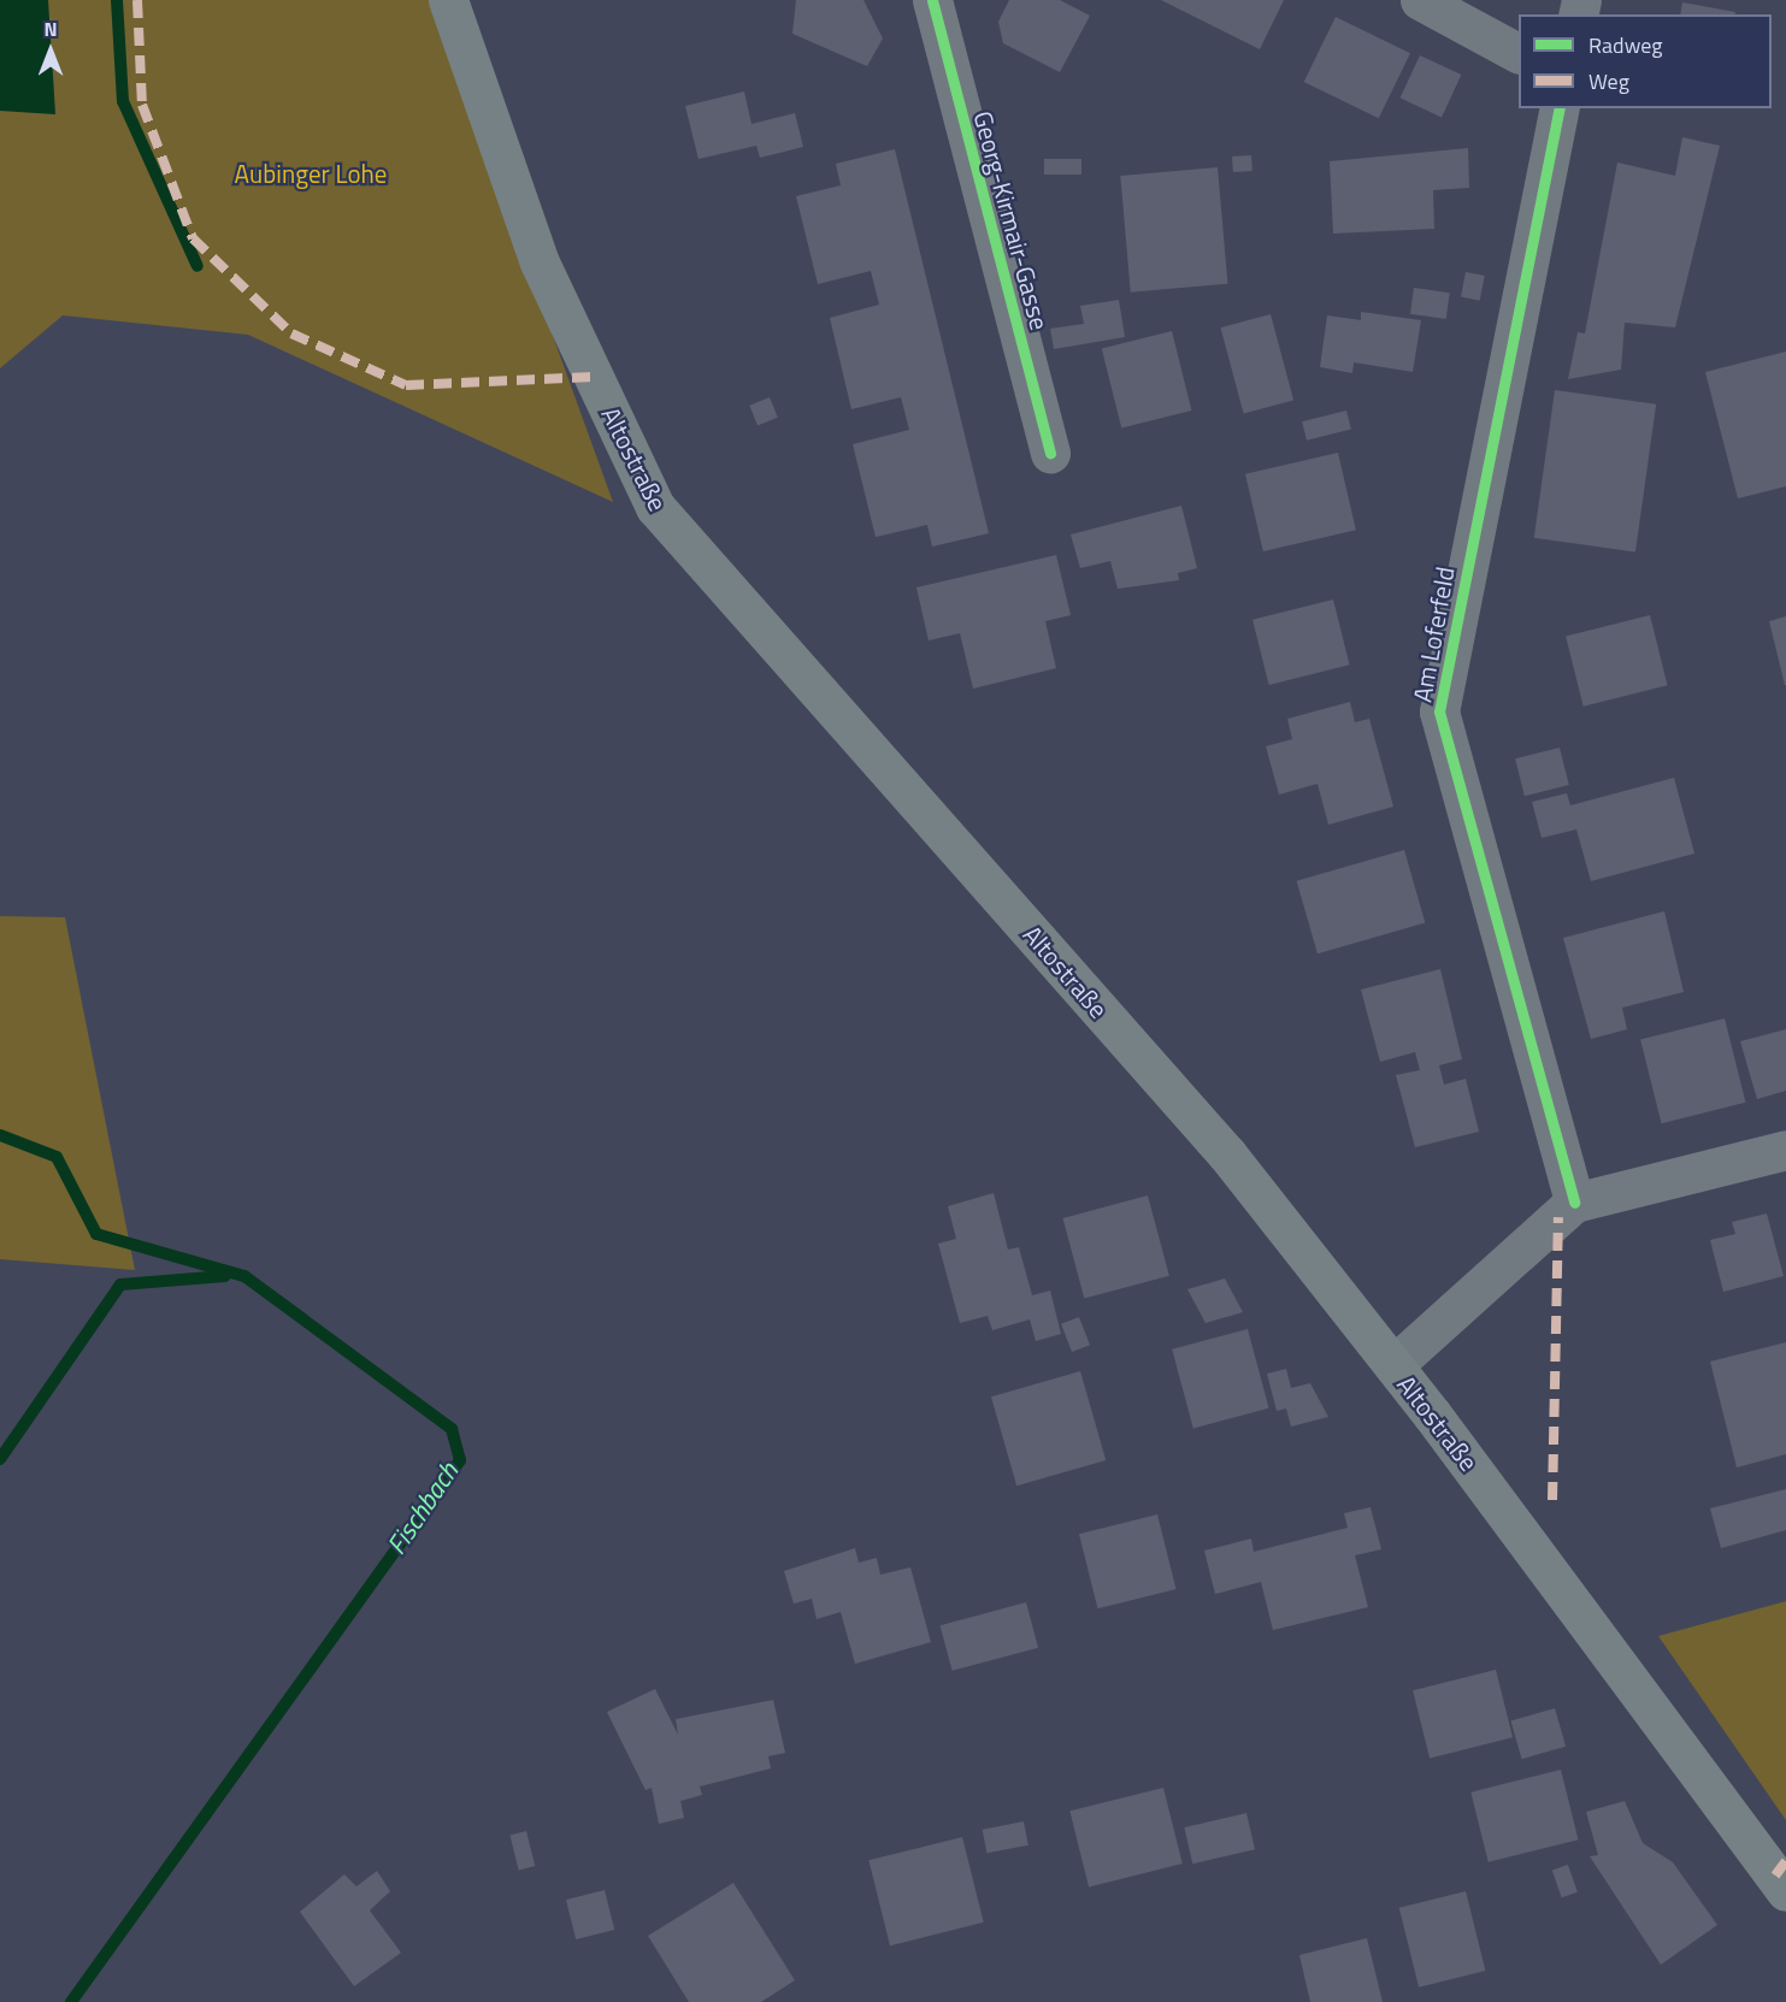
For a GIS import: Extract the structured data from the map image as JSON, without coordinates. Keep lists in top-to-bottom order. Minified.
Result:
{"streets":{"main road":["Altostraße"],"street":["Georg-Kirmair-Gasse","Am Loferfeld"]},"water":["Fischbach"],"parks":["Aubinger Lohe"],"legend":["Radweg","Weg"],"north":"top"}
